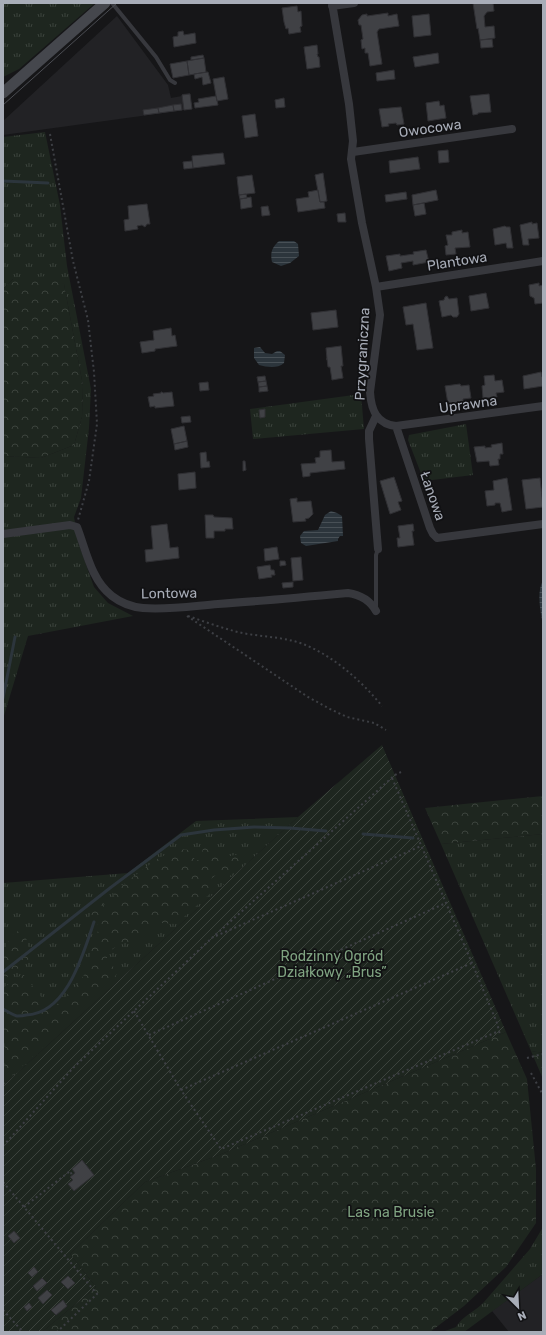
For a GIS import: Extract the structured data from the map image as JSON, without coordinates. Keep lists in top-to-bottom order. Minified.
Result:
{"streets":{"street":["Owocowa","Plantowa","Przygraniczna","Uprawna","Łanowa","Lontowa"]},"crossings":[["Owocowa","Przygraniczna"],["Plantowa","Przygraniczna"],["Przygraniczna","Lontowa"],["Uprawna","Łanowa"]],"parks":["Rodzinny Ogród Działkowy „Brus”","Las na Brusie"],"north":"bottom right"}
